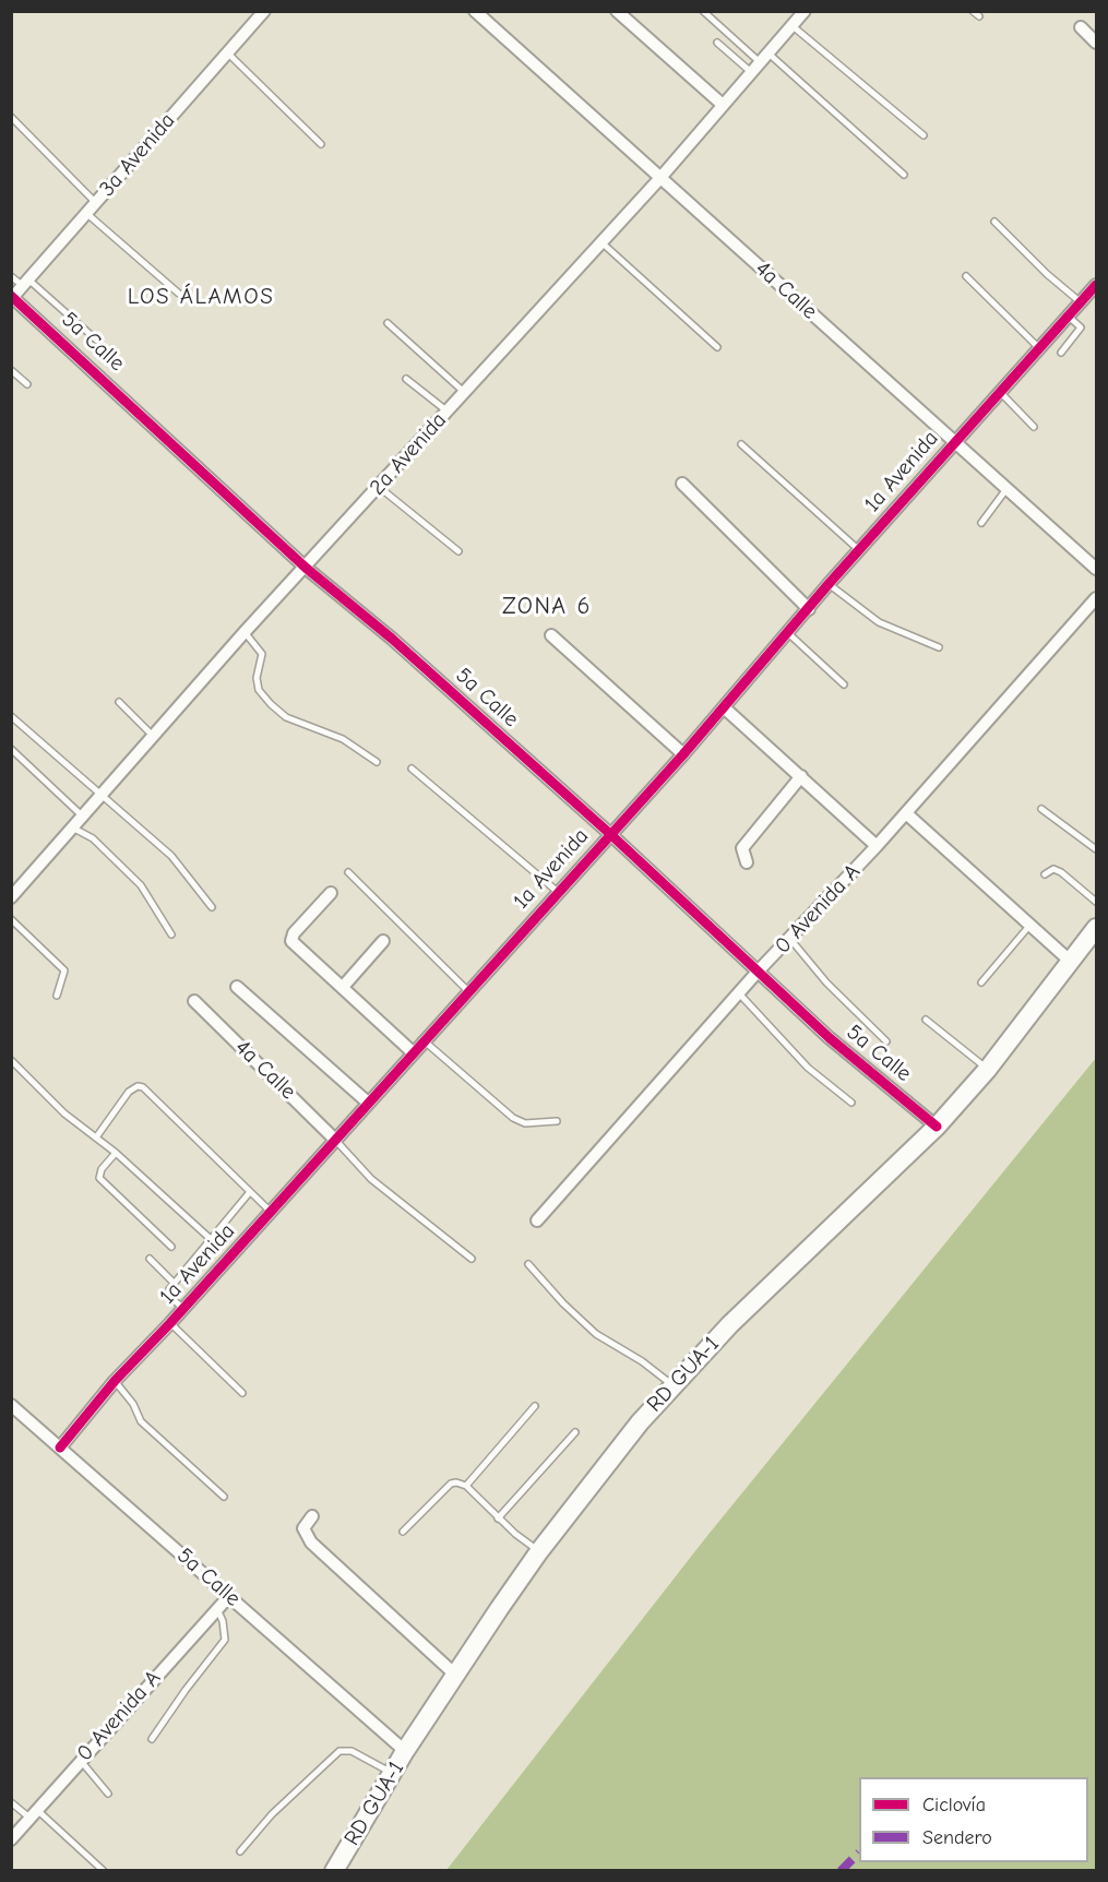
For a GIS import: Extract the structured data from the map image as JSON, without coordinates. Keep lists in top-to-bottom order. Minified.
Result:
{"streets":{"main road":["RD GUA-1"],"street":["3a Avenida","4a Calle","5a Calle","2a Avenida","1a Avenida","0 Avenida A"]},"crossings":[["3a Avenida","5a Calle"],["4a Calle","2a Avenida"],["4a Calle","1a Avenida"],["5a Calle","2a Avenida"],["5a Calle","1a Avenida"],["5a Calle","0 Avenida A"],["5a Calle","RD GUA-1"]],"districts":["LOS ÁLAMOS","ZONA 6"],"legend":["Ciclovía","Sendero"]}
